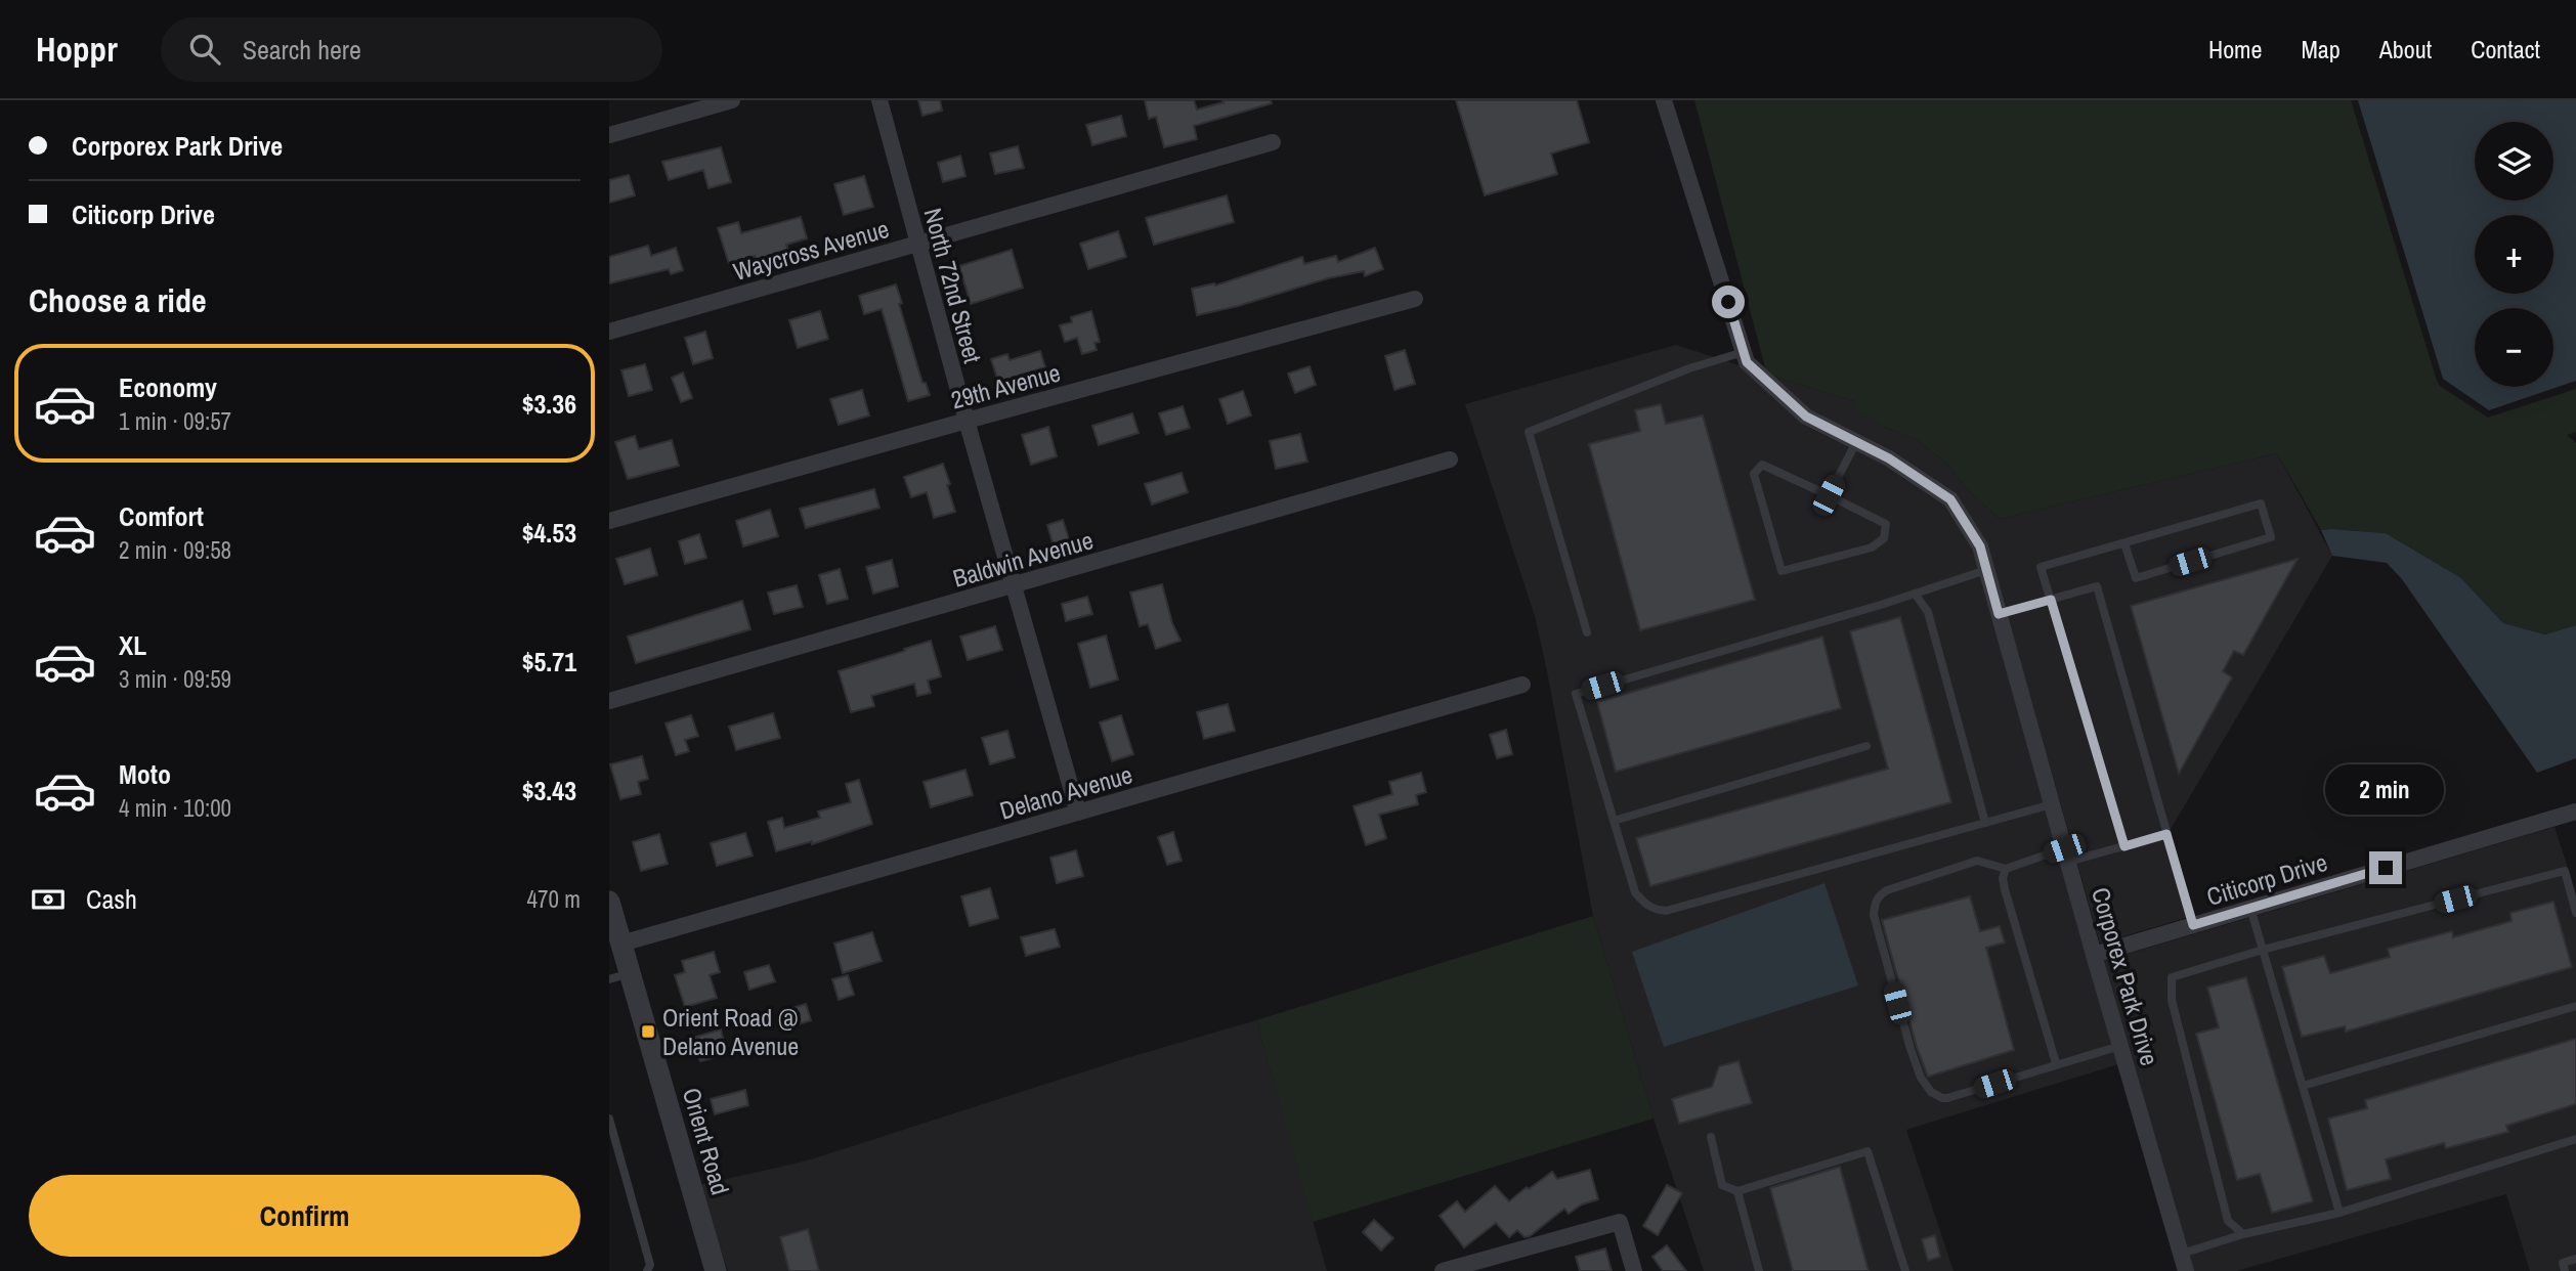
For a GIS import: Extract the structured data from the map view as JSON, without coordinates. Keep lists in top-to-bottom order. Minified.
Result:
{"streets":{"street":["Waycross Avenue","North 72nd Street","29th Avenue","Baldwin Avenue","Delano Avenue","Citicorp Drive","Corporex Park Drive","Orient Road"]},"crossings":[["Waycross Avenue","North 72nd Street"],["North 72nd Street","29th Avenue"],["North 72nd Street","Baldwin Avenue"],["North 72nd Street","Delano Avenue"],["Delano Avenue","Orient Road"],["Citicorp Drive","Corporex Park Drive"]],"places":{"transit":["Orient Road @ Delano Avenue"]},"page":{"header":"Hoppr","search":"Search here","nav":["Home","Map","About","Contact"],"banner":["Corporex Park Drive","Citicorp Drive"],"map_buttons":["+","−"],"heading":"Choose a ride","list":[{"name":"Economy","note":"1 min · 09:57","value":"$3.36"},{"name":"Comfort","note":"2 min · 09:58","value":"$4.53"},{"name":"XL","note":"3 min · 09:59","value":"$5.71"},{"name":"Moto","note":"4 min · 10:00","value":"$3.43"}],"bubble":"2 min","pay":["Cash","470 m"],"buttons":"Confirm"}}
